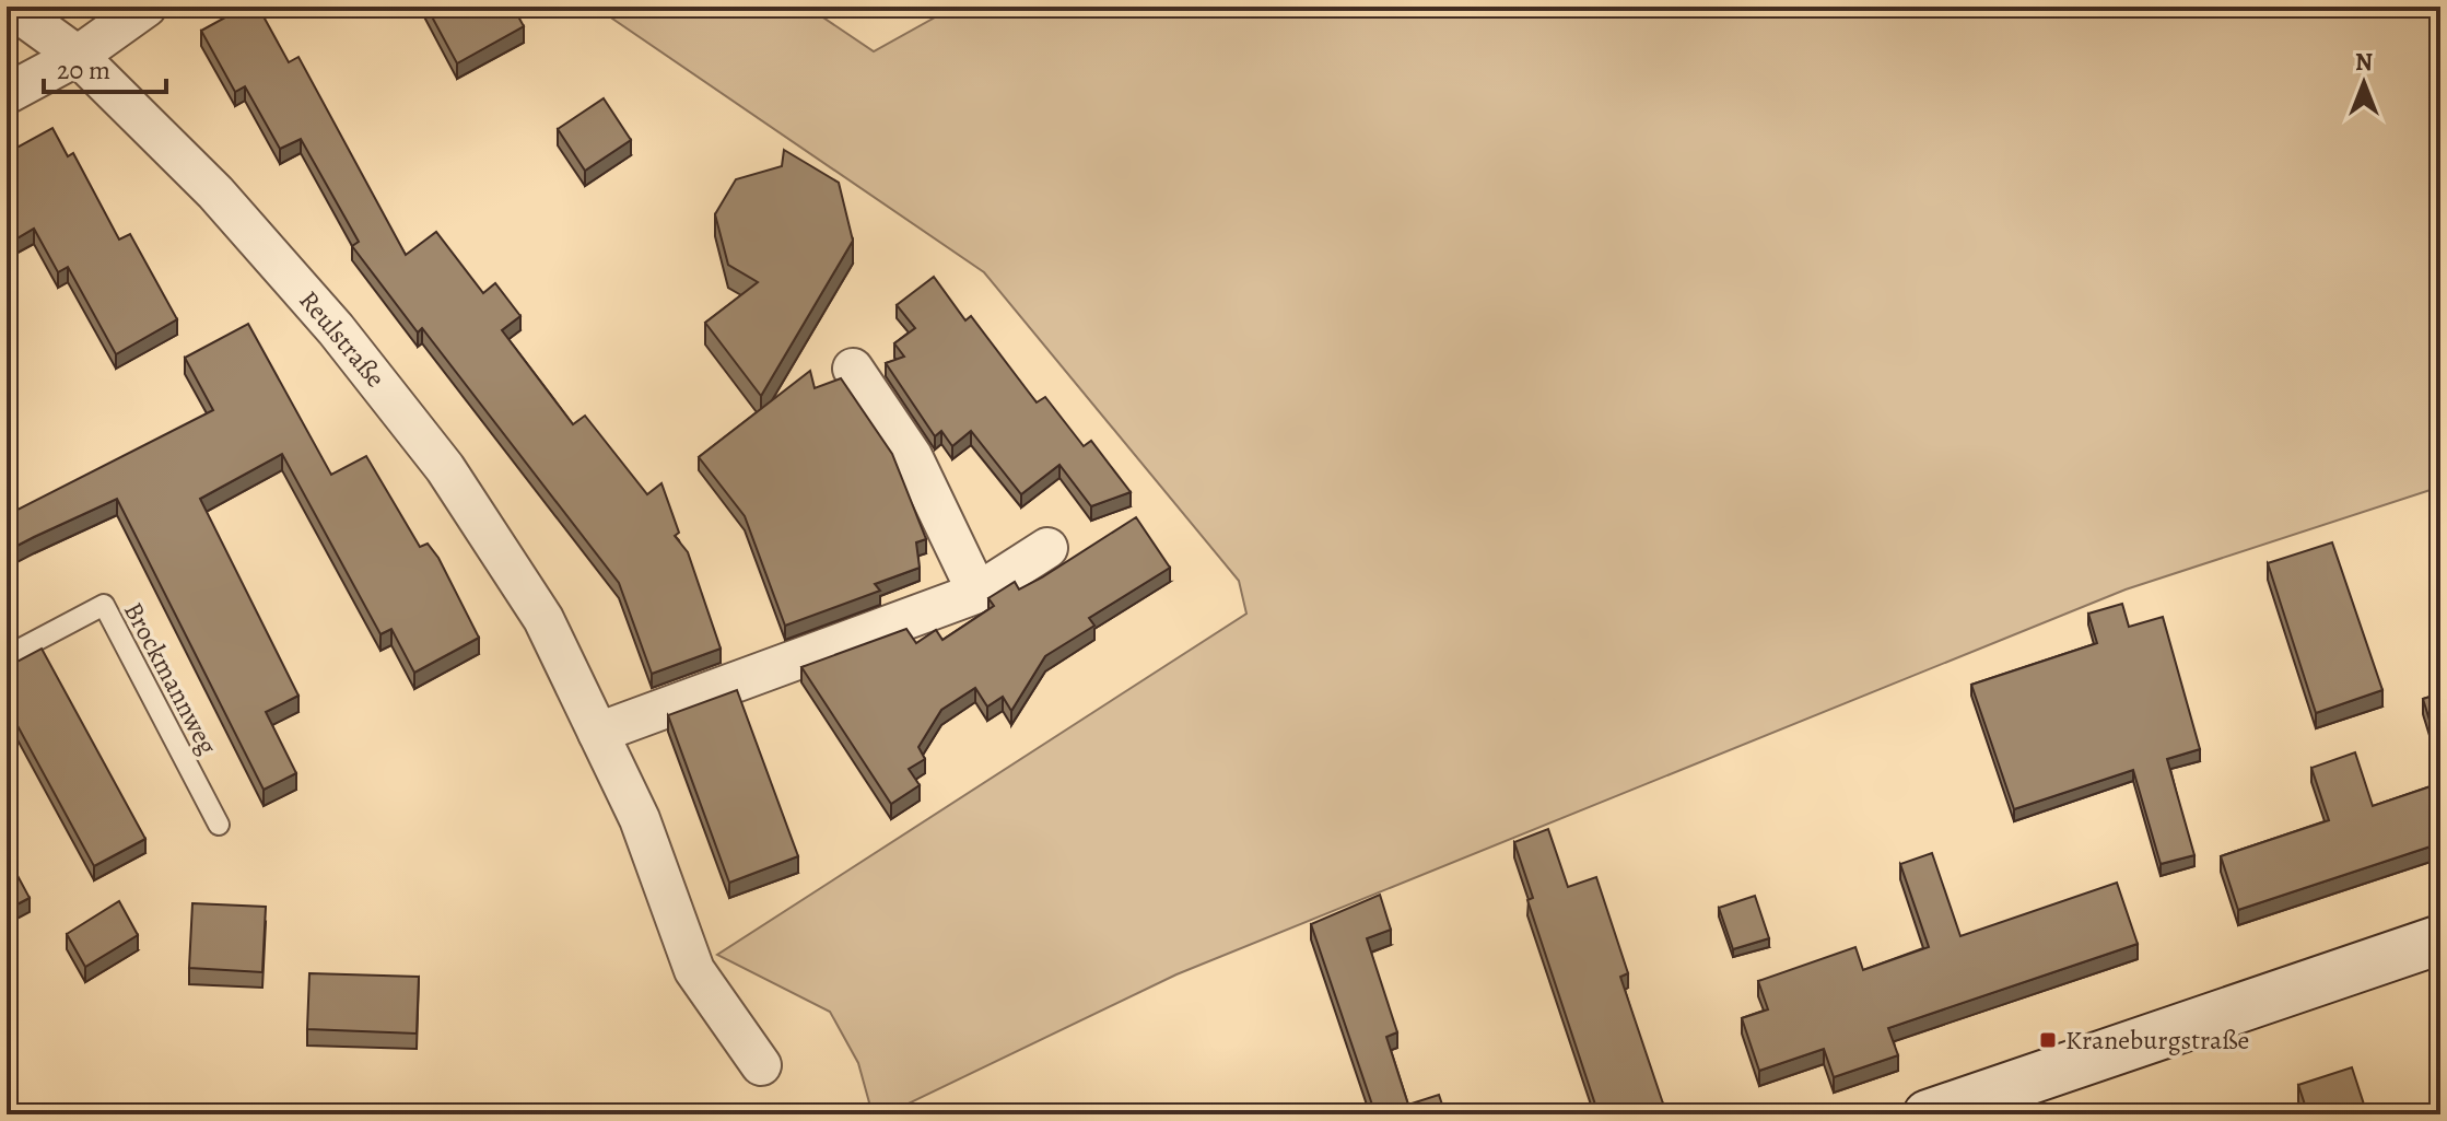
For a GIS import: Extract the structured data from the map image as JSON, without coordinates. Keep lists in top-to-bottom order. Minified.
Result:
{"streets":{"street":["Reulstraße"],"lane":["Brockmannweg"]},"places":{"transit":["Kraneburgstraße"]},"scale_bar":"20 m","north":"top"}
